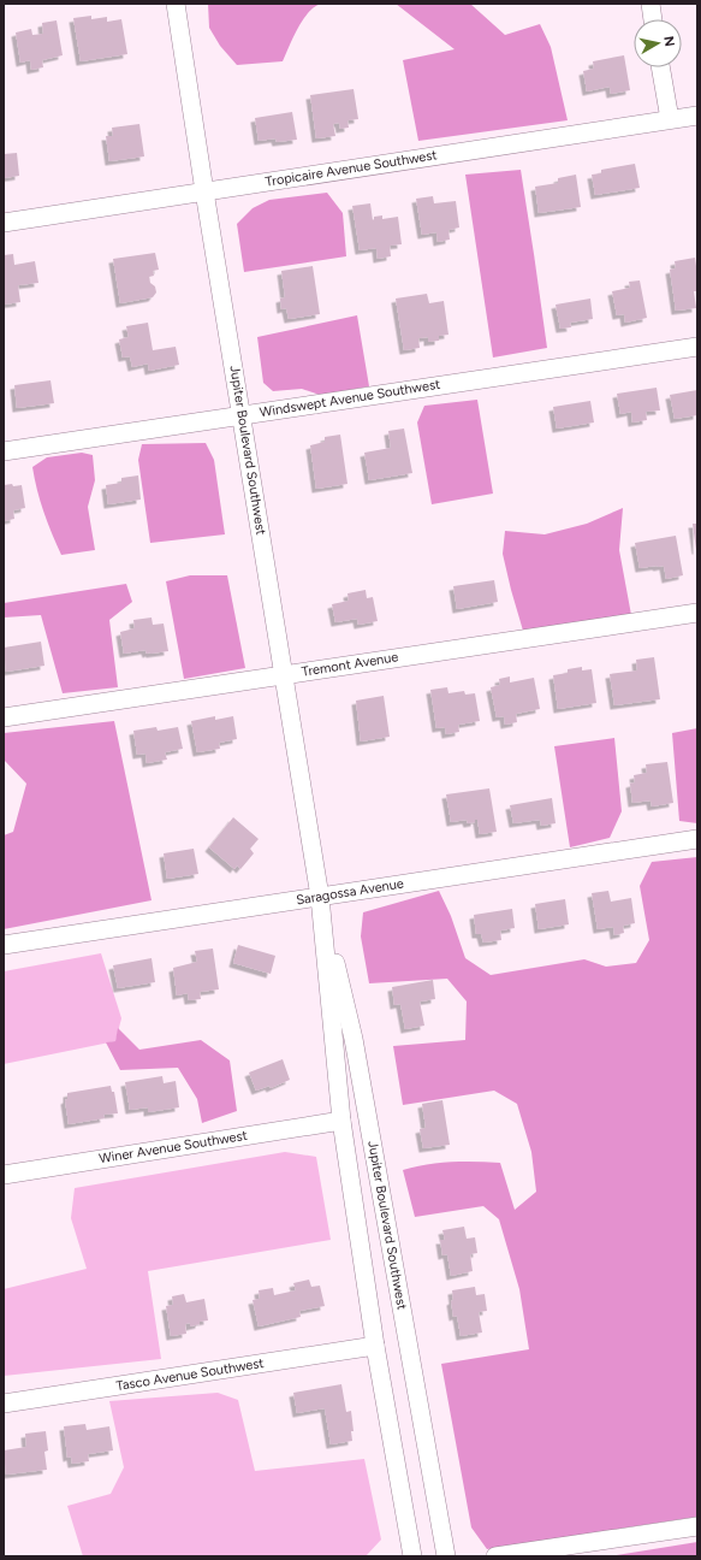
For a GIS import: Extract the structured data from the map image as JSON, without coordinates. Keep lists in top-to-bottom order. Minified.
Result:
{"streets":{"street":["Tropicaire Avenue Southwest","Windswept Avenue Southwest","Jupiter Boulevard Southwest","Tremont Avenue","Saragossa Avenue","Winer Avenue Southwest","Tasco Avenue Southwest"]},"crossings":[["Tropicaire Avenue Southwest","Jupiter Boulevard Southwest"],["Windswept Avenue Southwest","Jupiter Boulevard Southwest"],["Jupiter Boulevard Southwest","Tremont Avenue"],["Jupiter Boulevard Southwest","Saragossa Avenue"],["Jupiter Boulevard Southwest","Winer Avenue Southwest"],["Jupiter Boulevard Southwest","Tasco Avenue Southwest"]],"north":"right"}
